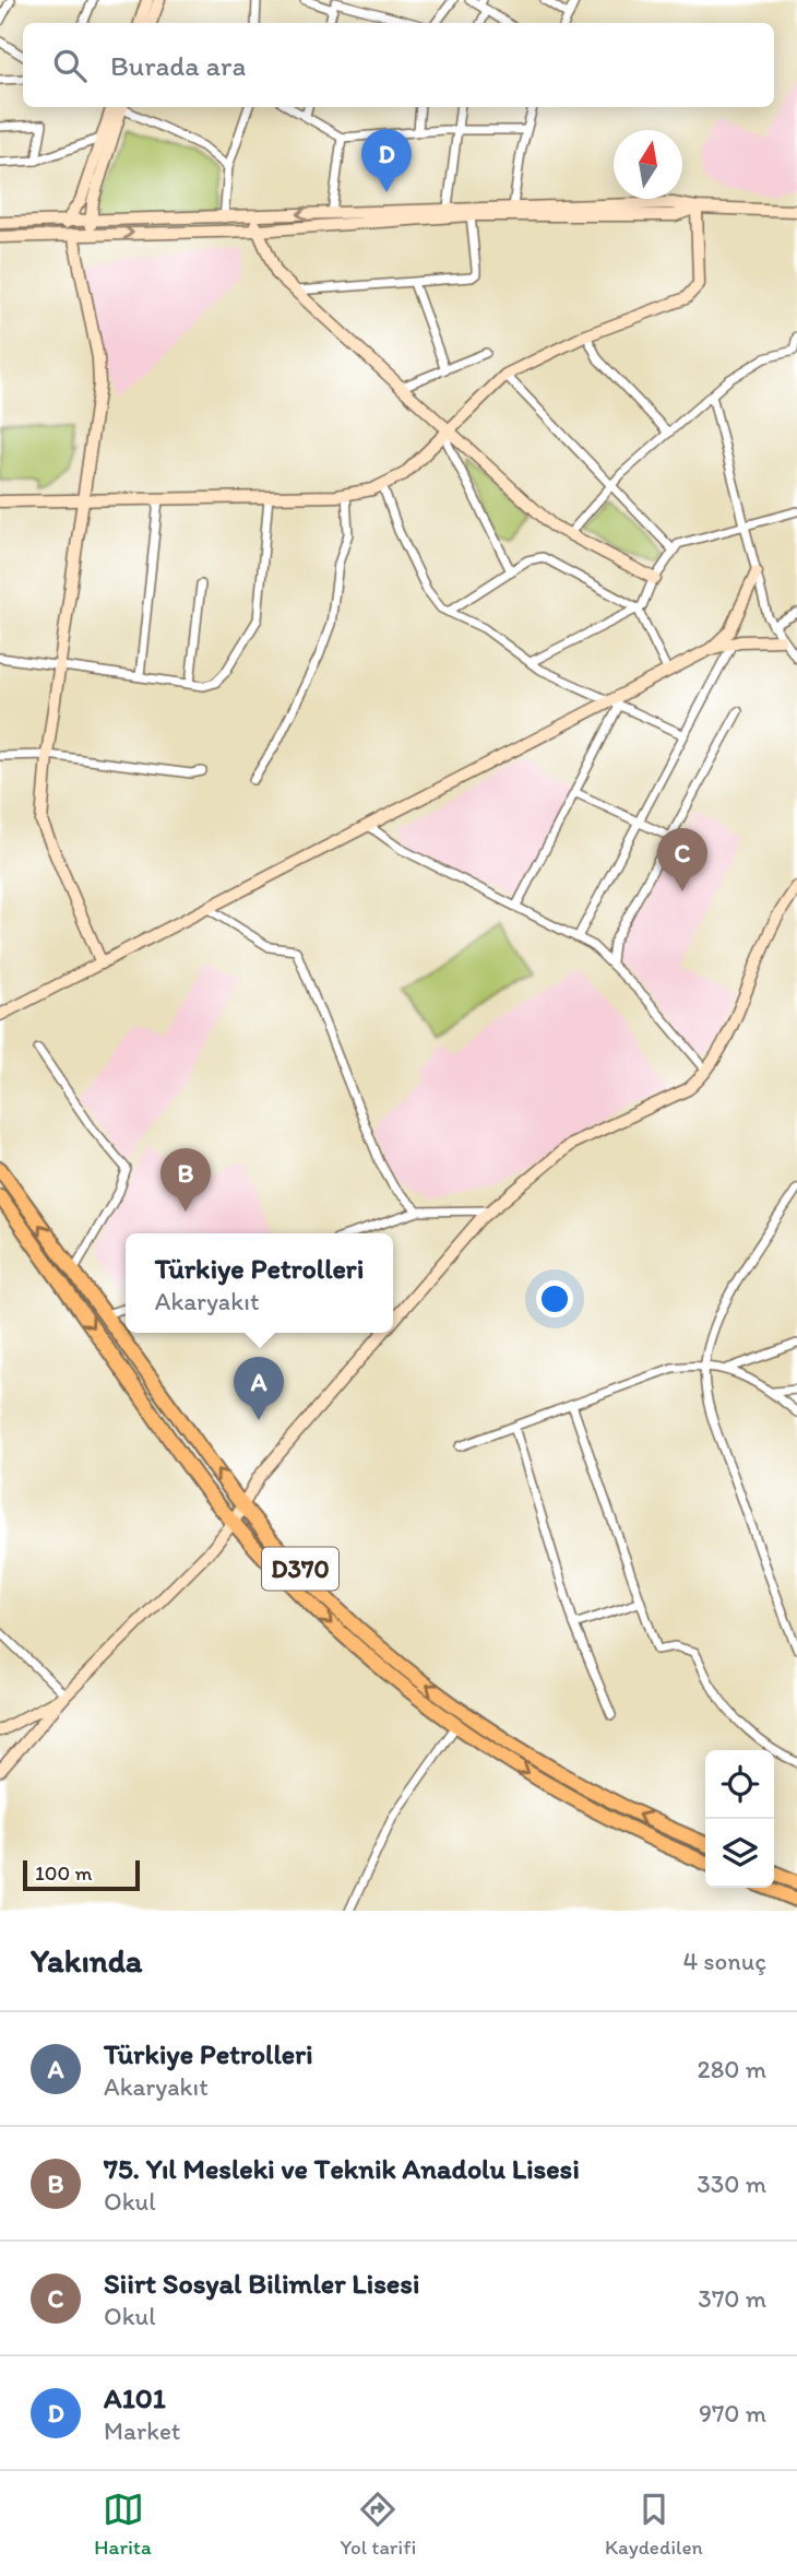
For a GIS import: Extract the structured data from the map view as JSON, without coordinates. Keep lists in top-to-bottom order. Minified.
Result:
{"streets":{"highway":["D370"]},"scale_bar":"100 m","north":"top","page":{"search":"Burada ara","pins":["D","C","B","A"],"popup":["Türkiye Petrolleri","Akaryakıt"],"scale":"100 m","heading":["Yakında","4 sonuç"],"list":[{"mark":"A","name":"Türkiye Petrolleri","note":"Akaryakıt","value":"280 m"},{"mark":"B","name":"75. Yıl Mesleki ve Teknik Anadolu Lisesi","note":"Okul","value":"330 m"},{"mark":"C","name":"Siirt Sosyal Bilimler Lisesi","note":"Okul","value":"370 m"},{"mark":"D","name":"A101","note":"Market","value":"970 m"}],"nav":["Harita","Yol tarifi","Kaydedilen"]}}
